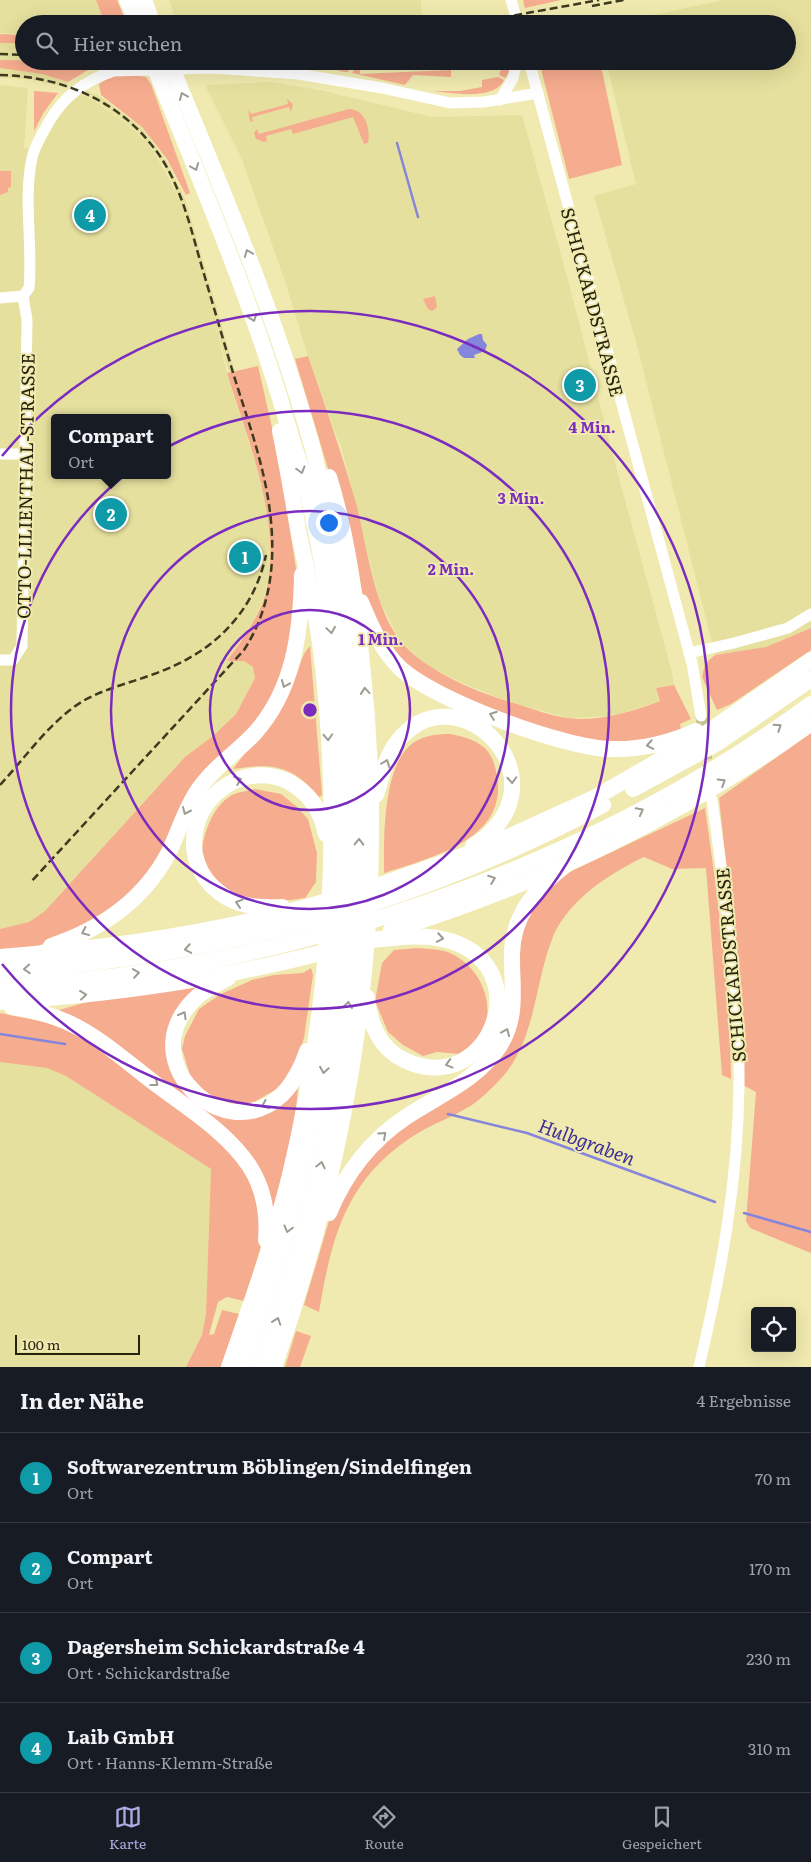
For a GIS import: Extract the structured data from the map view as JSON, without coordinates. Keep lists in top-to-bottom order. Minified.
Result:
{"streets":{"street":["SCHICKARDSTRASSE","OTTO-LILIENTHAL-STRASSE"]},"water":["Hulbgraben"],"scale_bar":"100 m","page":{"search":"Hier suchen","pins":["4","3","2","1"],"popup":["Compart","Ort"],"scale":"100 m","heading":["In der Nähe","4 Ergebnisse"],"list":[{"mark":"1","name":"Softwarezentrum Böblingen/Sindelfingen","note":"Ort","value":"70 m"},{"mark":"2","name":"Compart","note":"Ort","value":"170 m"},{"mark":"3","name":"Dagersheim Schickardstraße 4","note":"Ort · Schickardstraße","value":"230 m"},{"mark":"4","name":"Laib GmbH","note":"Ort · Hanns-Klemm-Straße","value":"310 m"}],"nav":["Karte","Route","Gespeichert"]},"rings":["4 Min.","3 Min.","2 Min.","1 Min."]}
